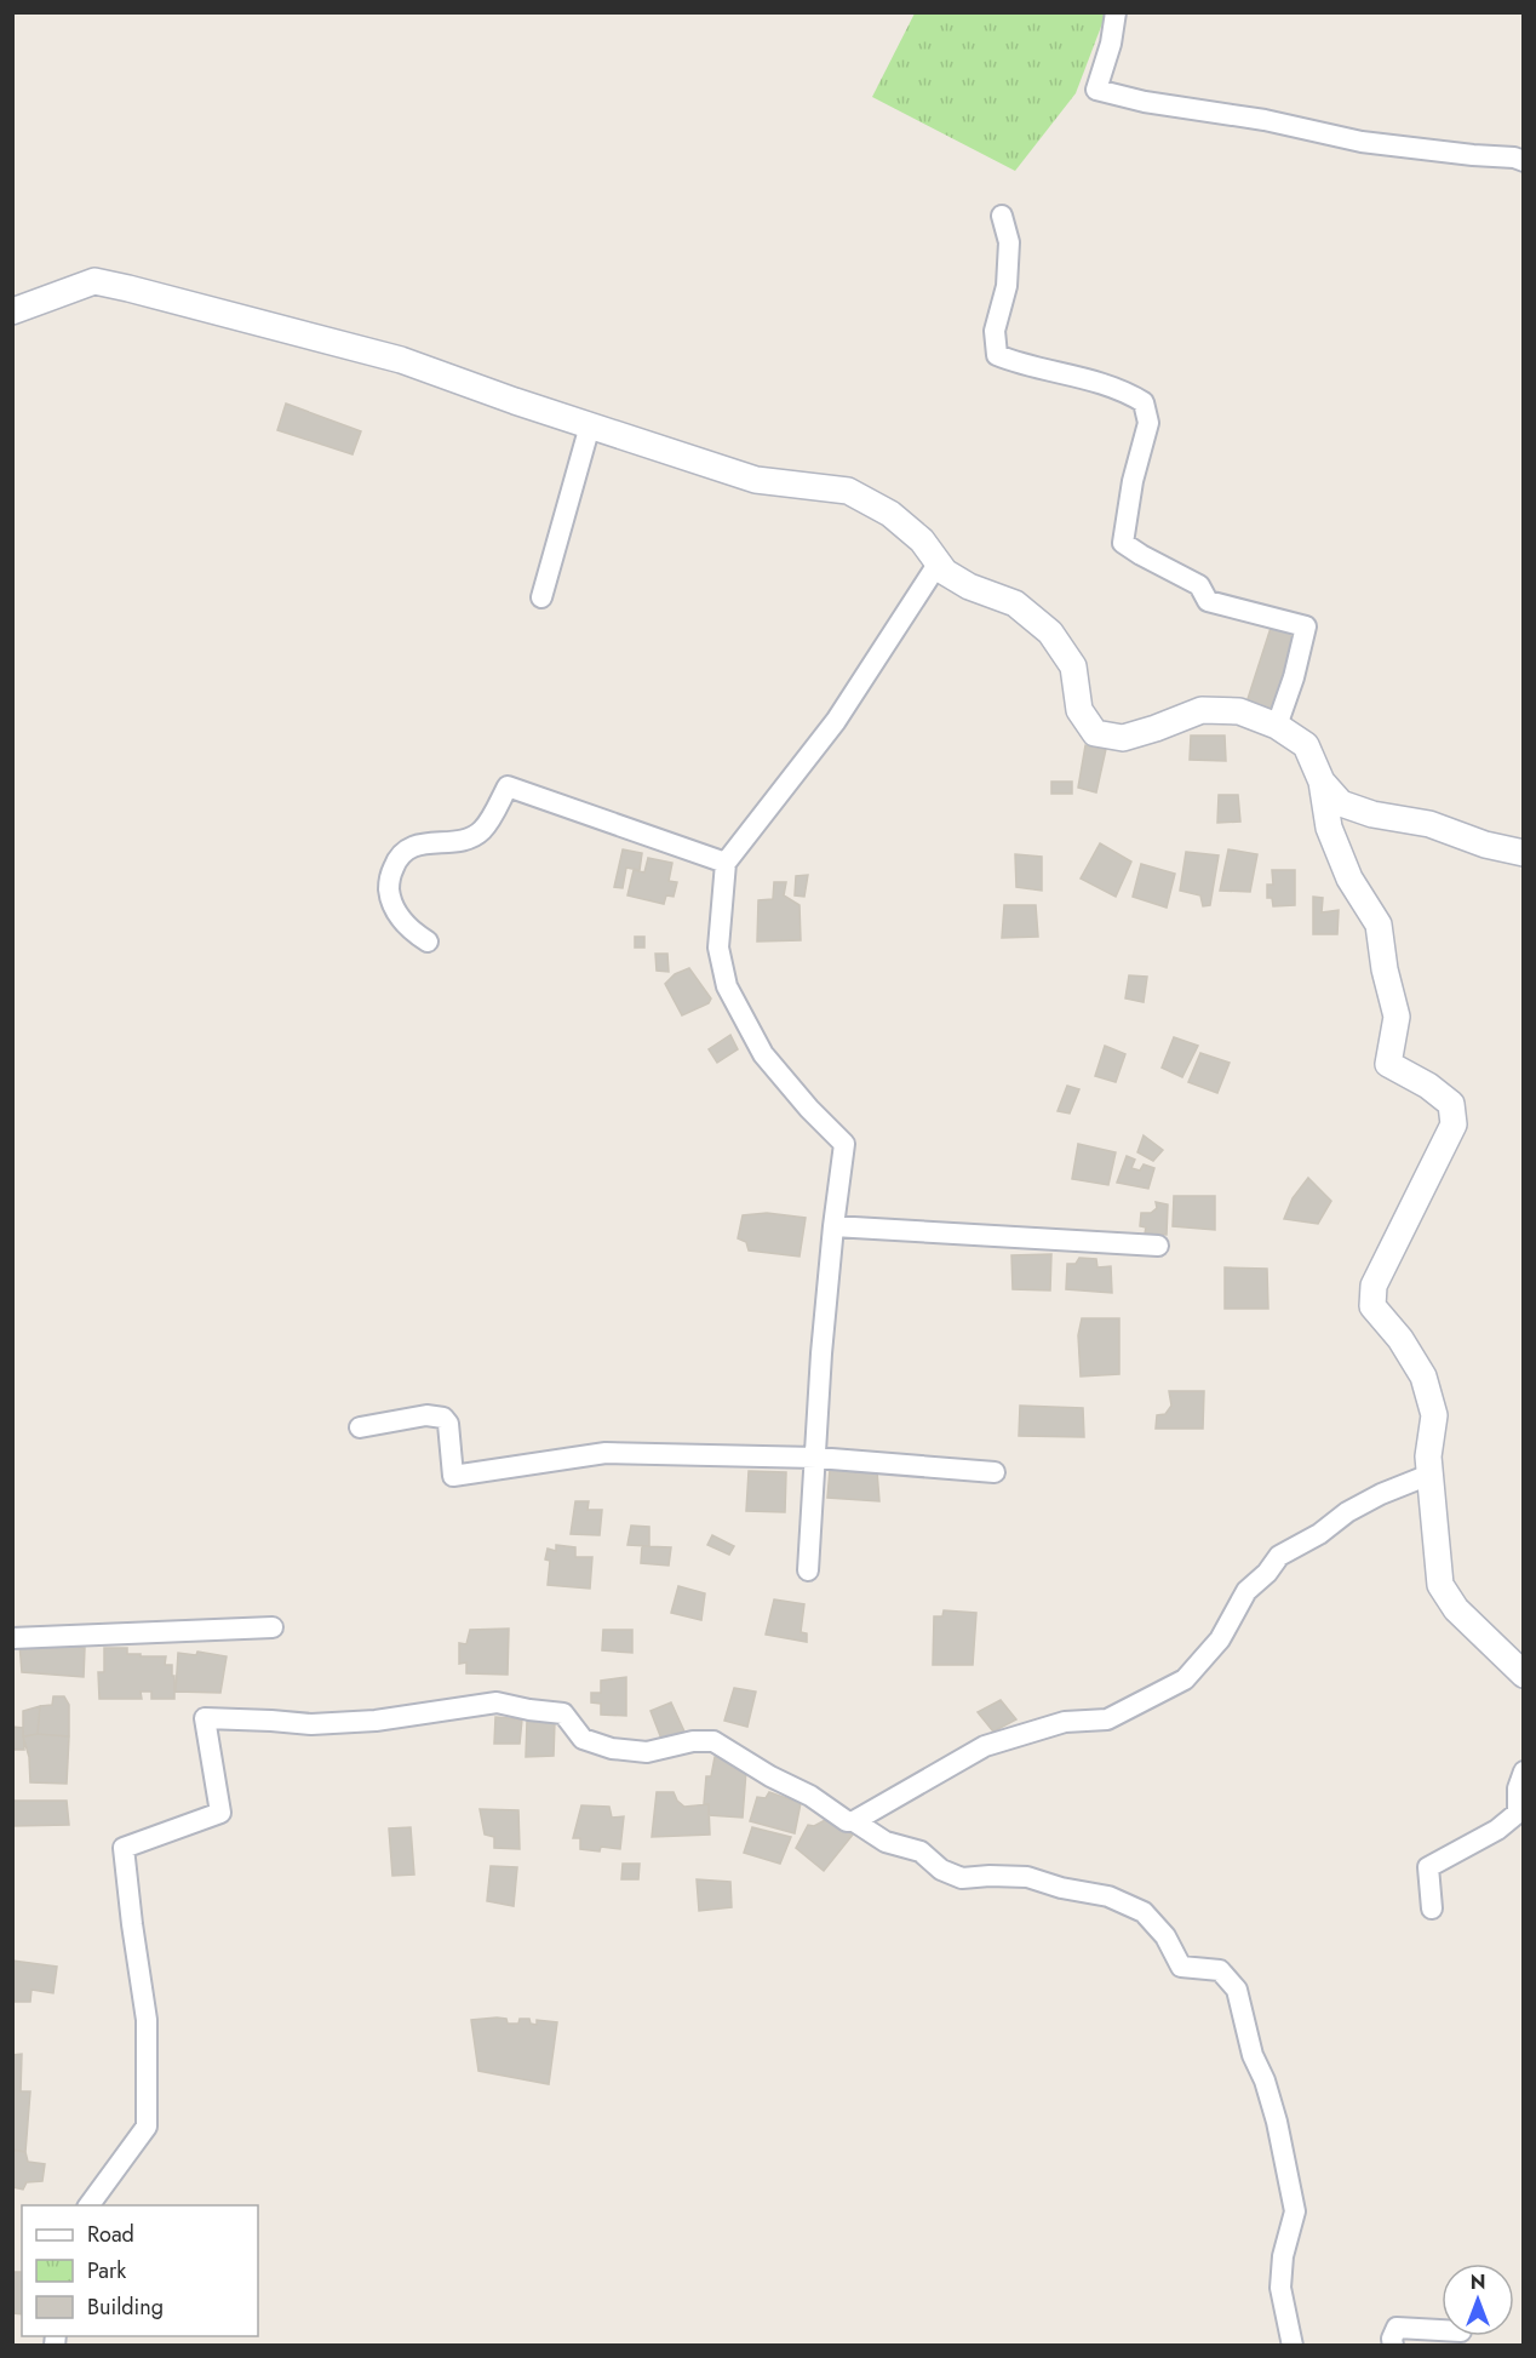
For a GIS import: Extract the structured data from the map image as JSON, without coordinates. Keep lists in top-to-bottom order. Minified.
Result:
{"legend":["Road","Park","Building"],"north":"top"}
